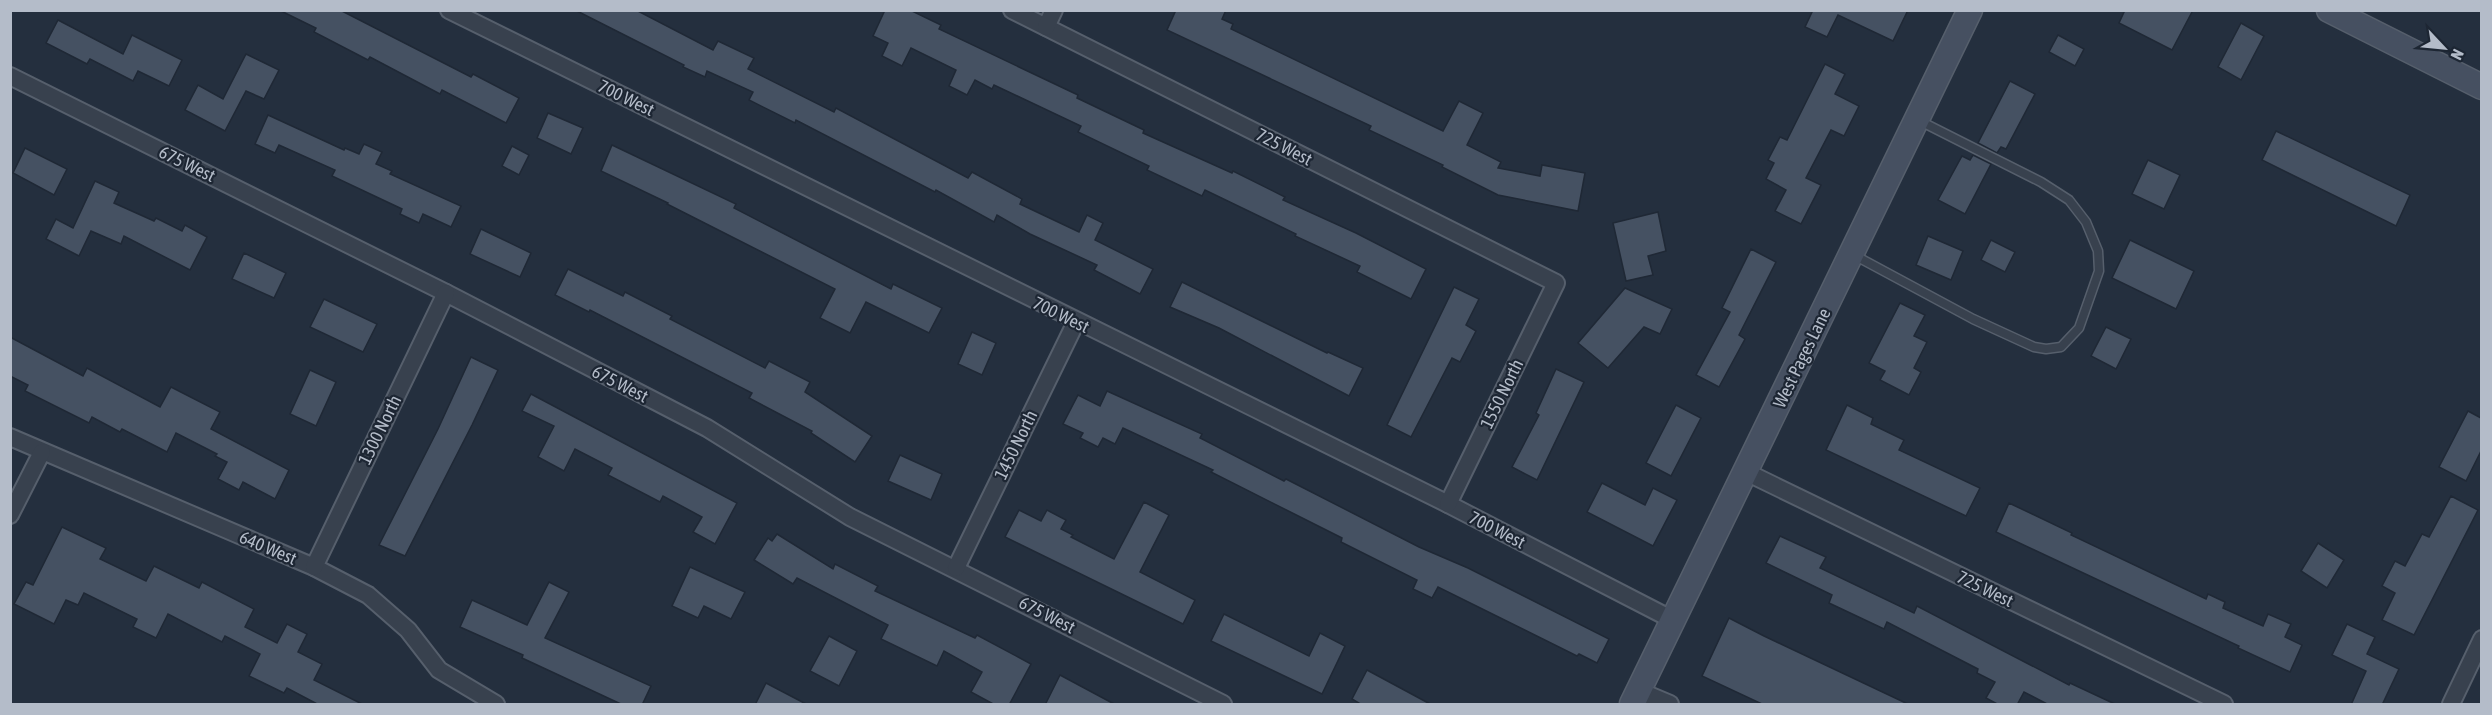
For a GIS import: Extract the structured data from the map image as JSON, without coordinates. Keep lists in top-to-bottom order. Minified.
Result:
{"streets":{"street":["700 West","725 West","675 West","West Pages Lane","1550 North","1300 North","1450 North","640 West"]},"crossings":[["700 West","West Pages Lane"],["700 West","1550 North"],["700 West","1450 North"],["725 West","West Pages Lane"],["725 West","1550 North"],["675 West","1300 North"],["675 West","1450 North"],["1300 North","640 West"]],"north":"bottom right"}
